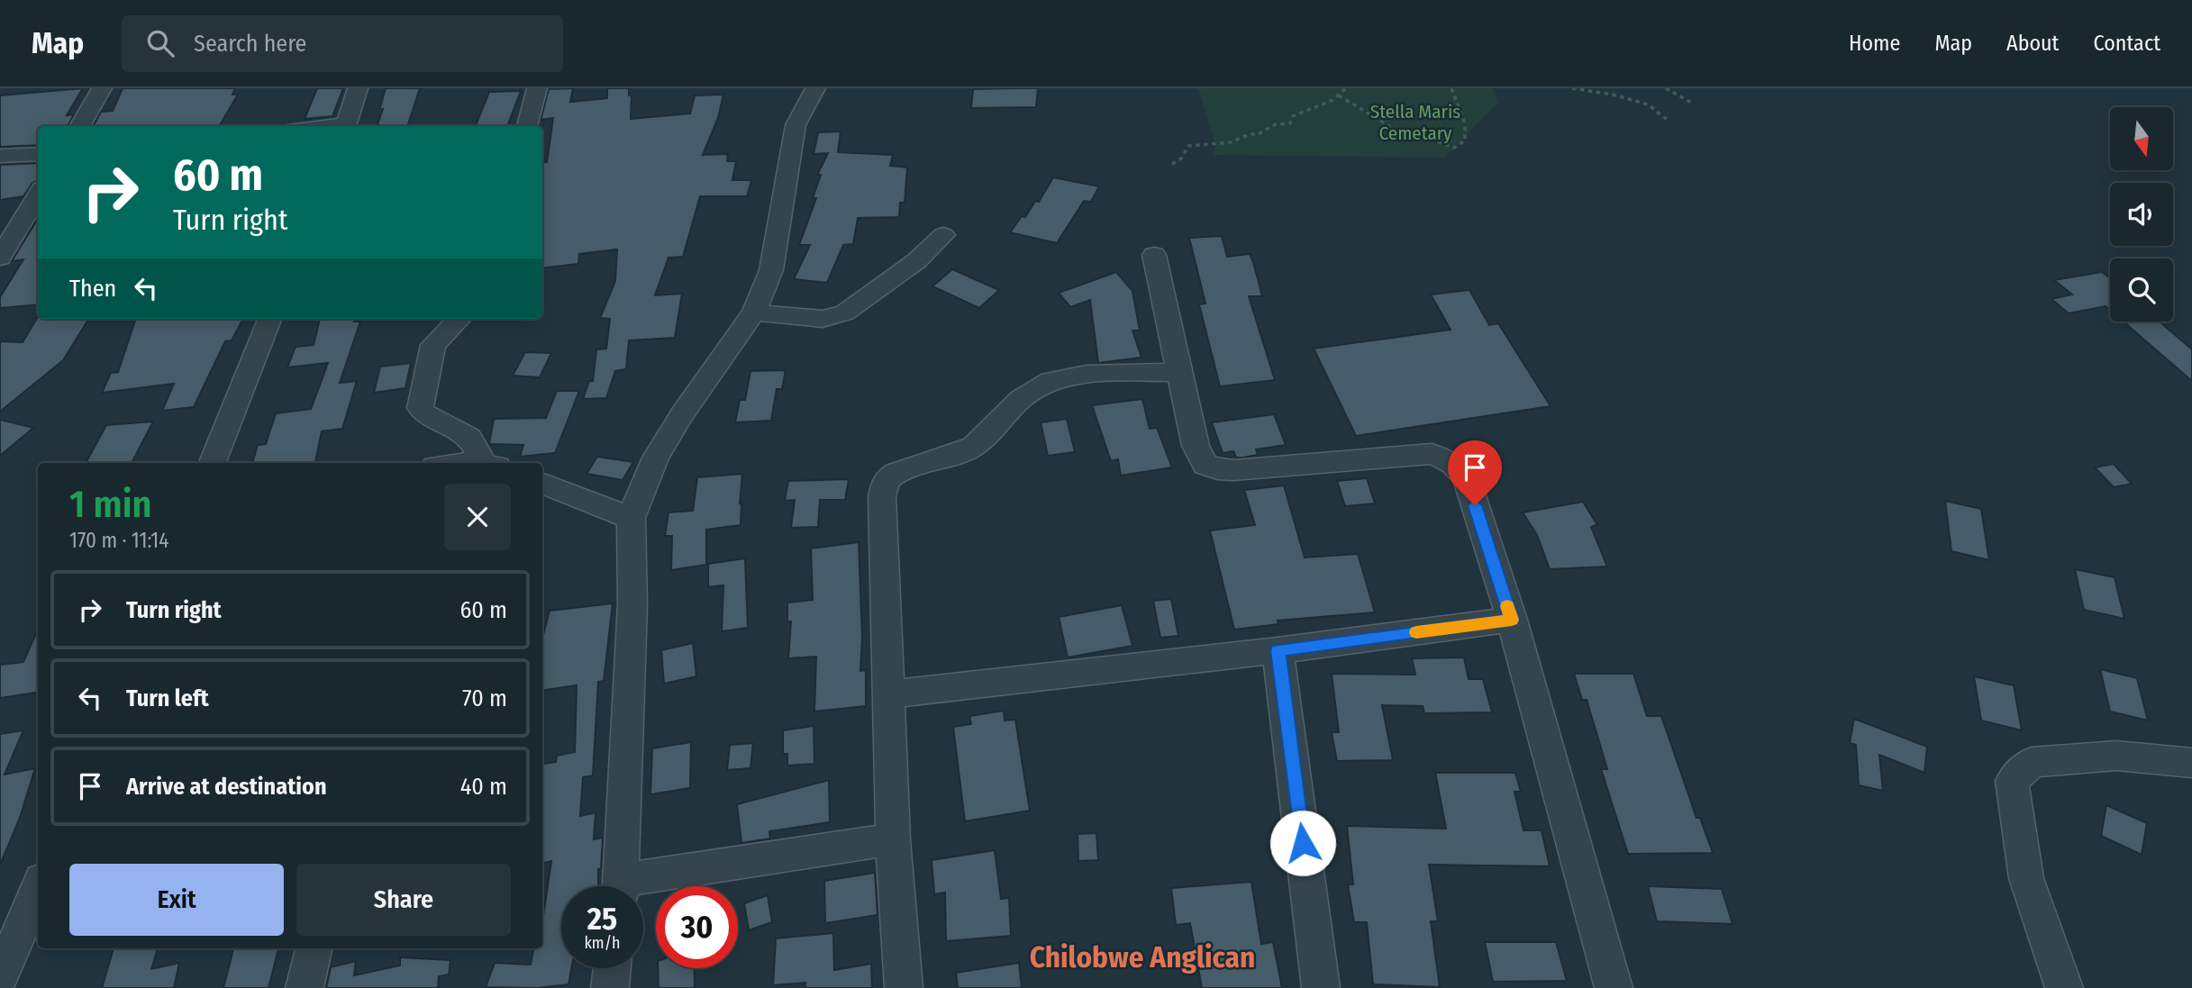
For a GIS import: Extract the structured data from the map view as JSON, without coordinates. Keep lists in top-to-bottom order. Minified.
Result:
{"districts":["Chilobwe Anglican"],"parks":["Stella Maris Cemetary"],"north":"bottom","page":{"header":"Map","search":"Search here","nav":["Home","Map","About","Contact"],"turn":["60 m","Turn right"],"then":"Then","heading":["1 min","170 m · 11:14"],"list":[{"name":"Turn right","value":"60 m"},{"name":"Turn left","value":"70 m"},{"name":"Arrive at destination","value":"40 m"}],"buttons":["Exit","Share"],"speed":"25 km/h","limit":"30"}}
